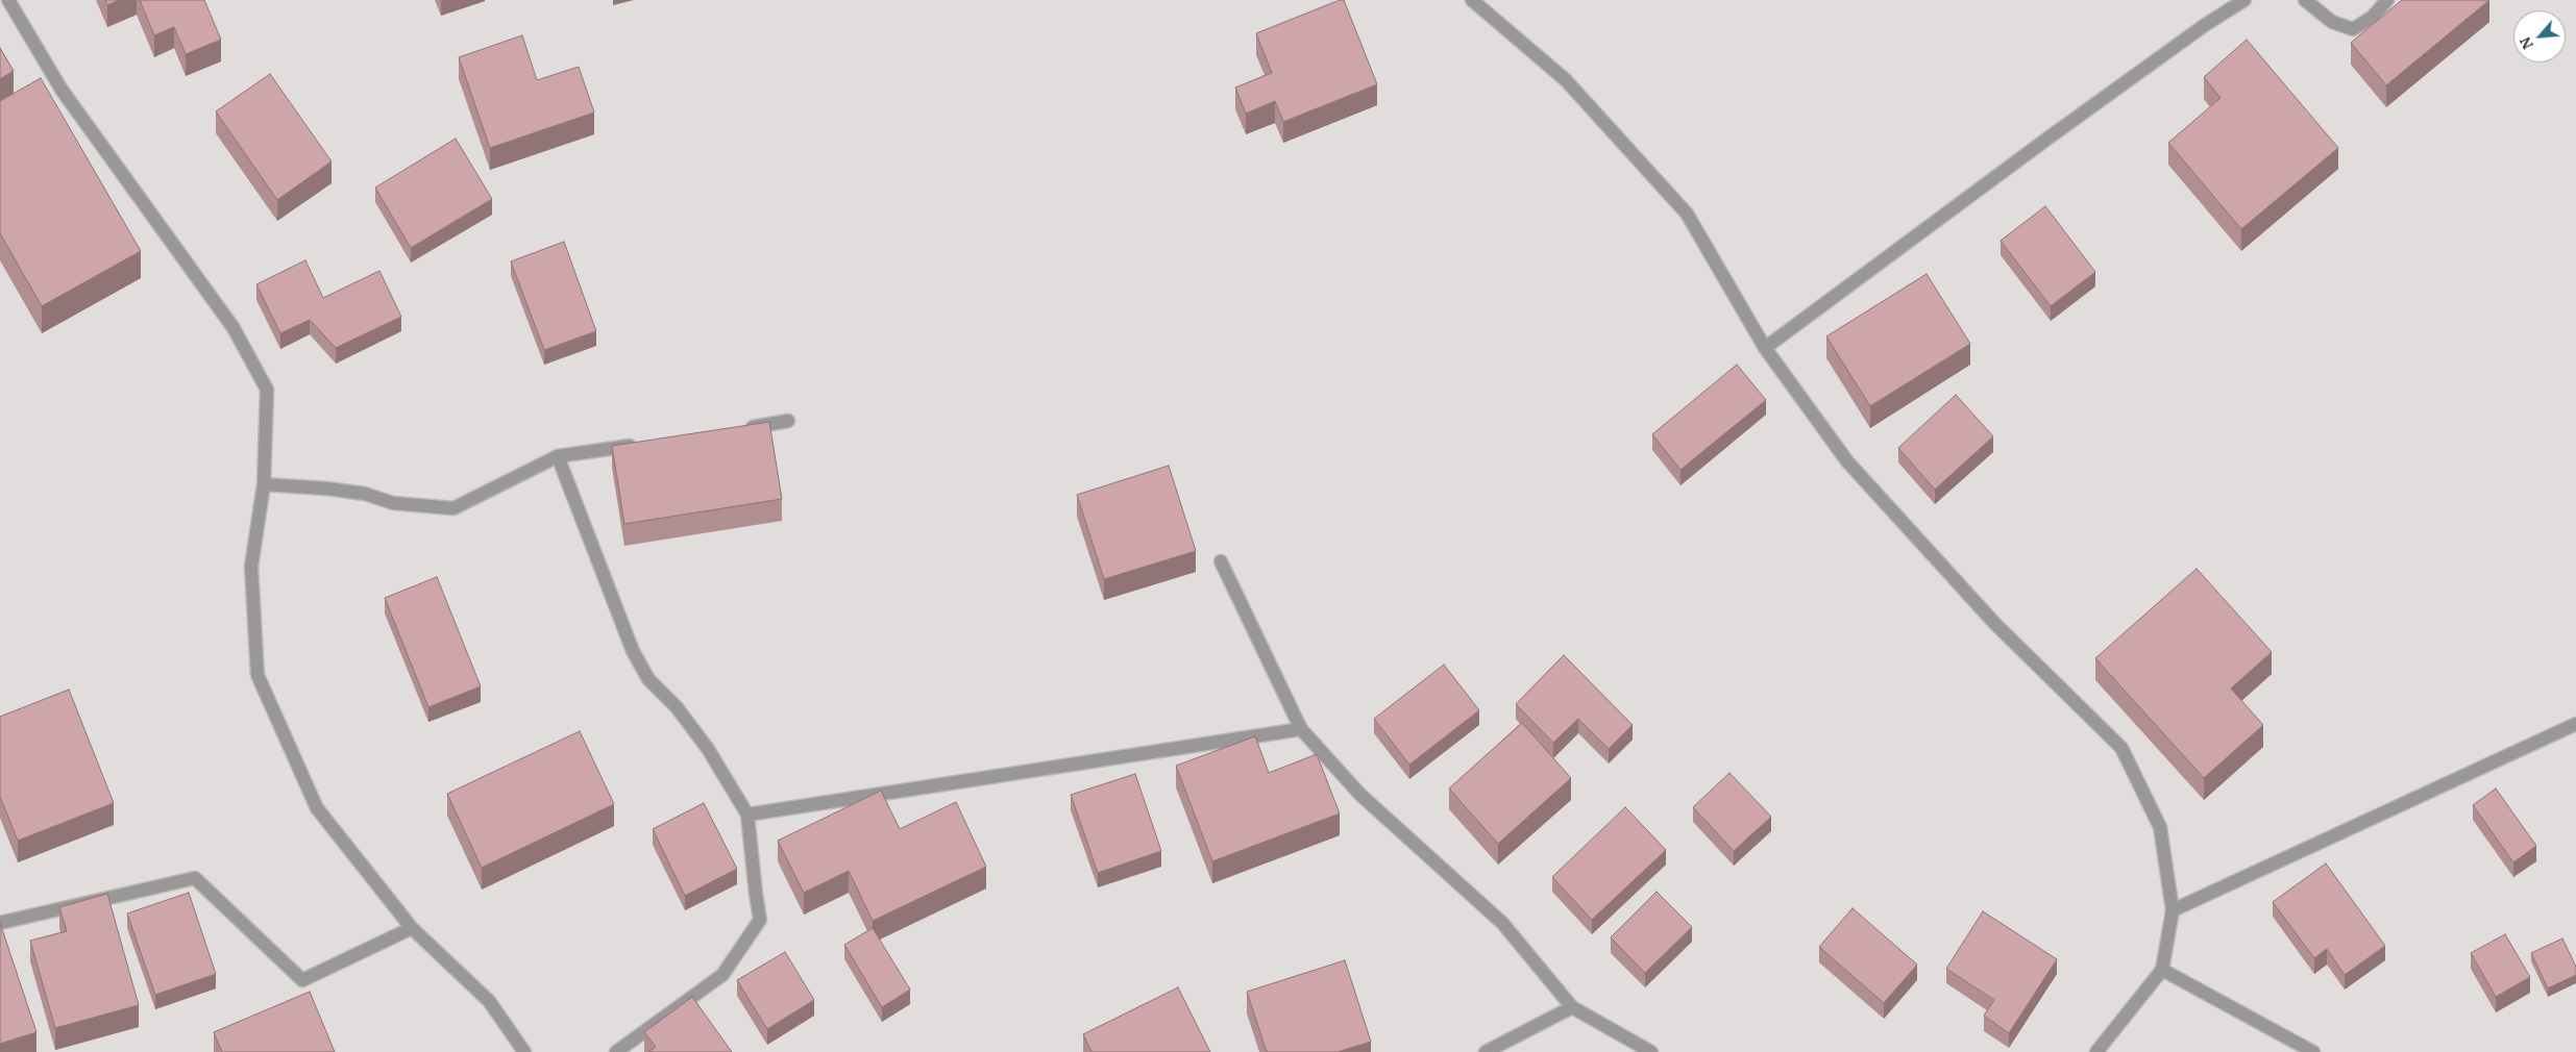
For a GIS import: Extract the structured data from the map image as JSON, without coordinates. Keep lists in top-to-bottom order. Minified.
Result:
{"north":"bottom left"}
